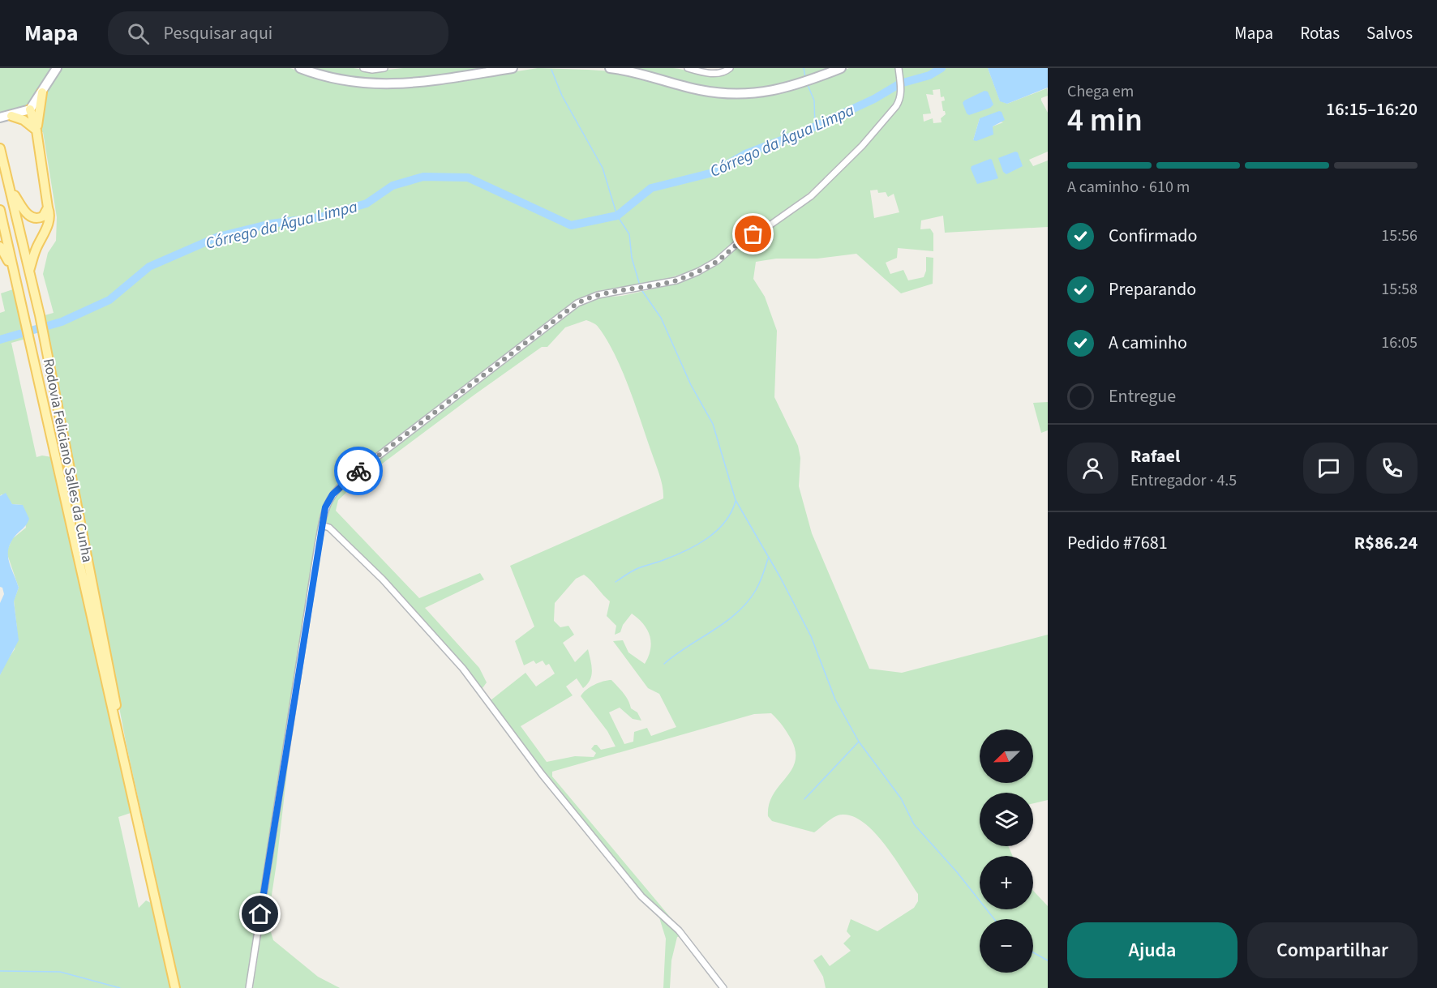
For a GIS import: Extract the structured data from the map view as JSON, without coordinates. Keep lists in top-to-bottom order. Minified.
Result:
{"streets":{"main road":["Rodovia Feliciano Salles da Cunha"]},"water":["Córrego da Água Limpa"],"north":"bottom left","page":{"header":"Mapa","search":"Pesquisar aqui","nav":["Mapa","Rotas","Salvos"],"heading":["4 min","Chega em","16:15–16:20"],"panel":["Rafael","Entregador · 4.5","Pedido #7681","R$86.24"],"bar":"A caminho · 610 m","list":[["Confirmado","15:56"],["Preparando","15:58"],["A caminho","16:05"],"Entregue"],"map_buttons":["+","−"],"buttons":["Ajuda","Compartilhar"]}}
